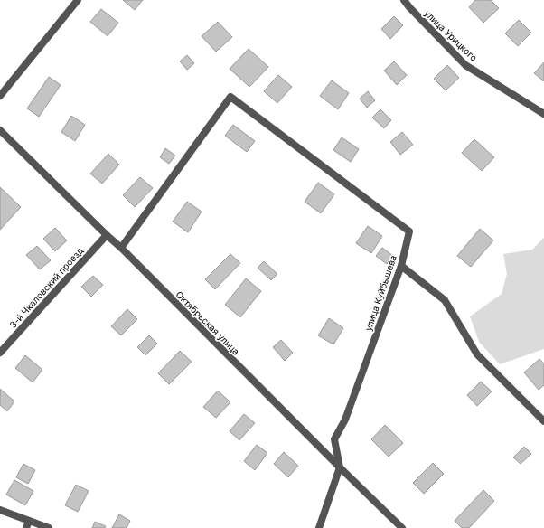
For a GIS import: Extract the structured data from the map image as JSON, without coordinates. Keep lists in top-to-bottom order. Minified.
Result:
{"streets":{"street":["улица Урицкого","3-й Чкаловский проезд","улица Куйбышева","Октябрьская улица"]},"crossings":[["3-й Чкаловский проезд","Октябрьская улица"],["улица Куйбышева","Октябрьская улица"]]}
